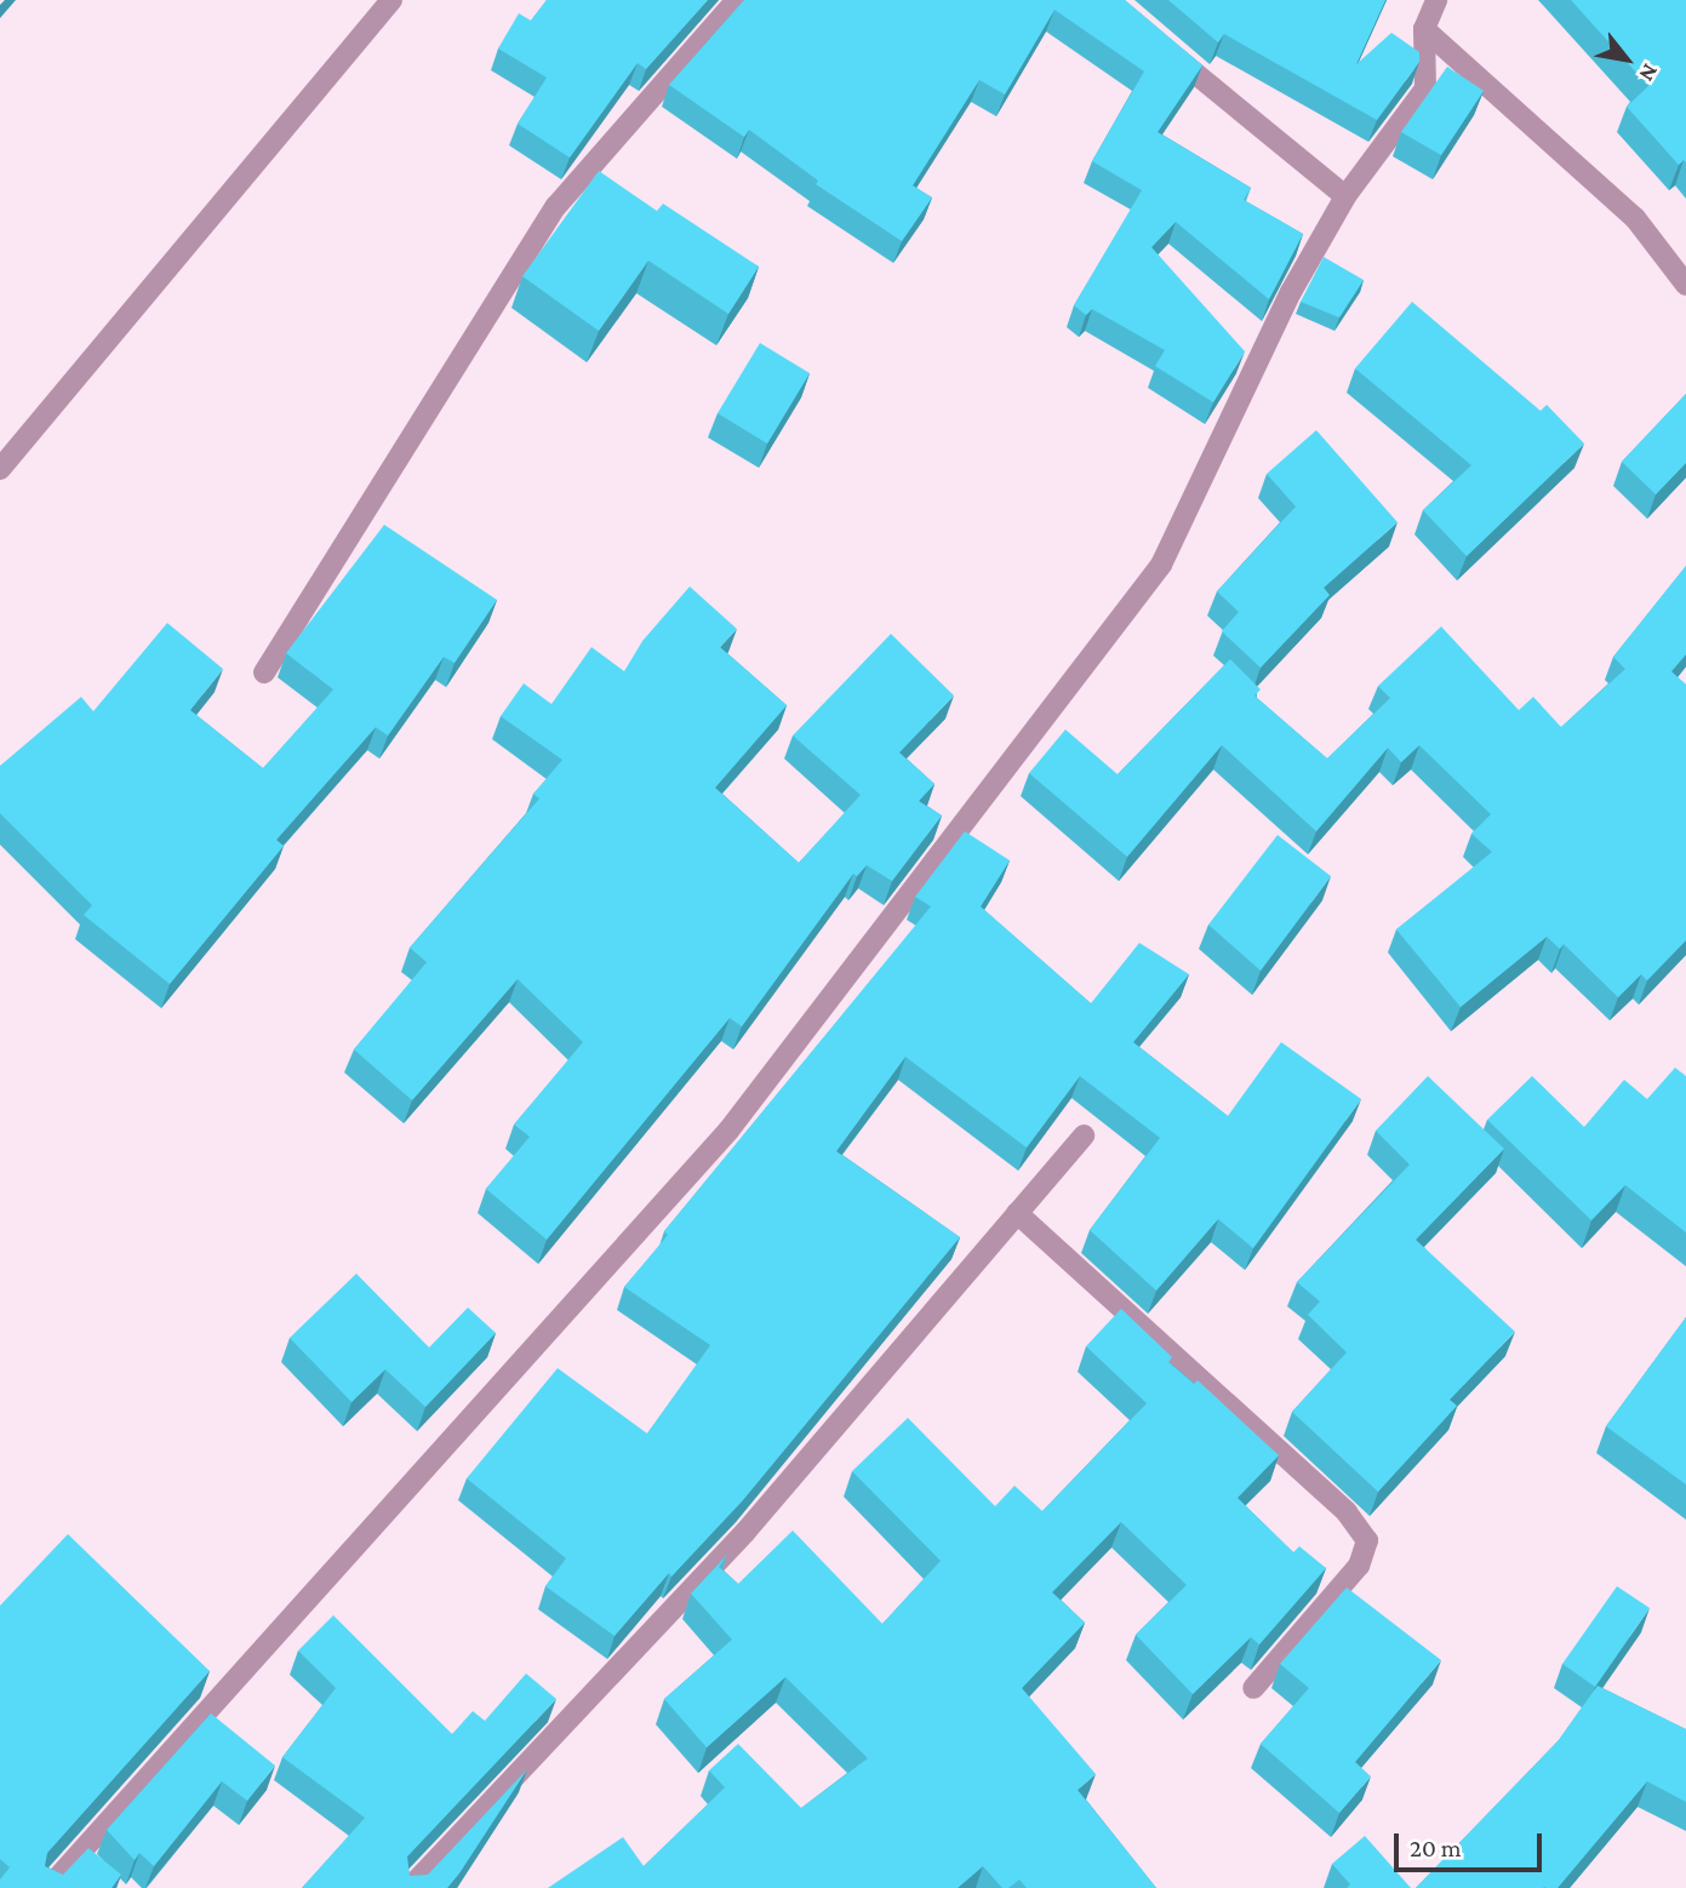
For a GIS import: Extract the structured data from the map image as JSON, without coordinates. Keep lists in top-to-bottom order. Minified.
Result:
{"scale_bar":"20 m","north":"bottom right"}
